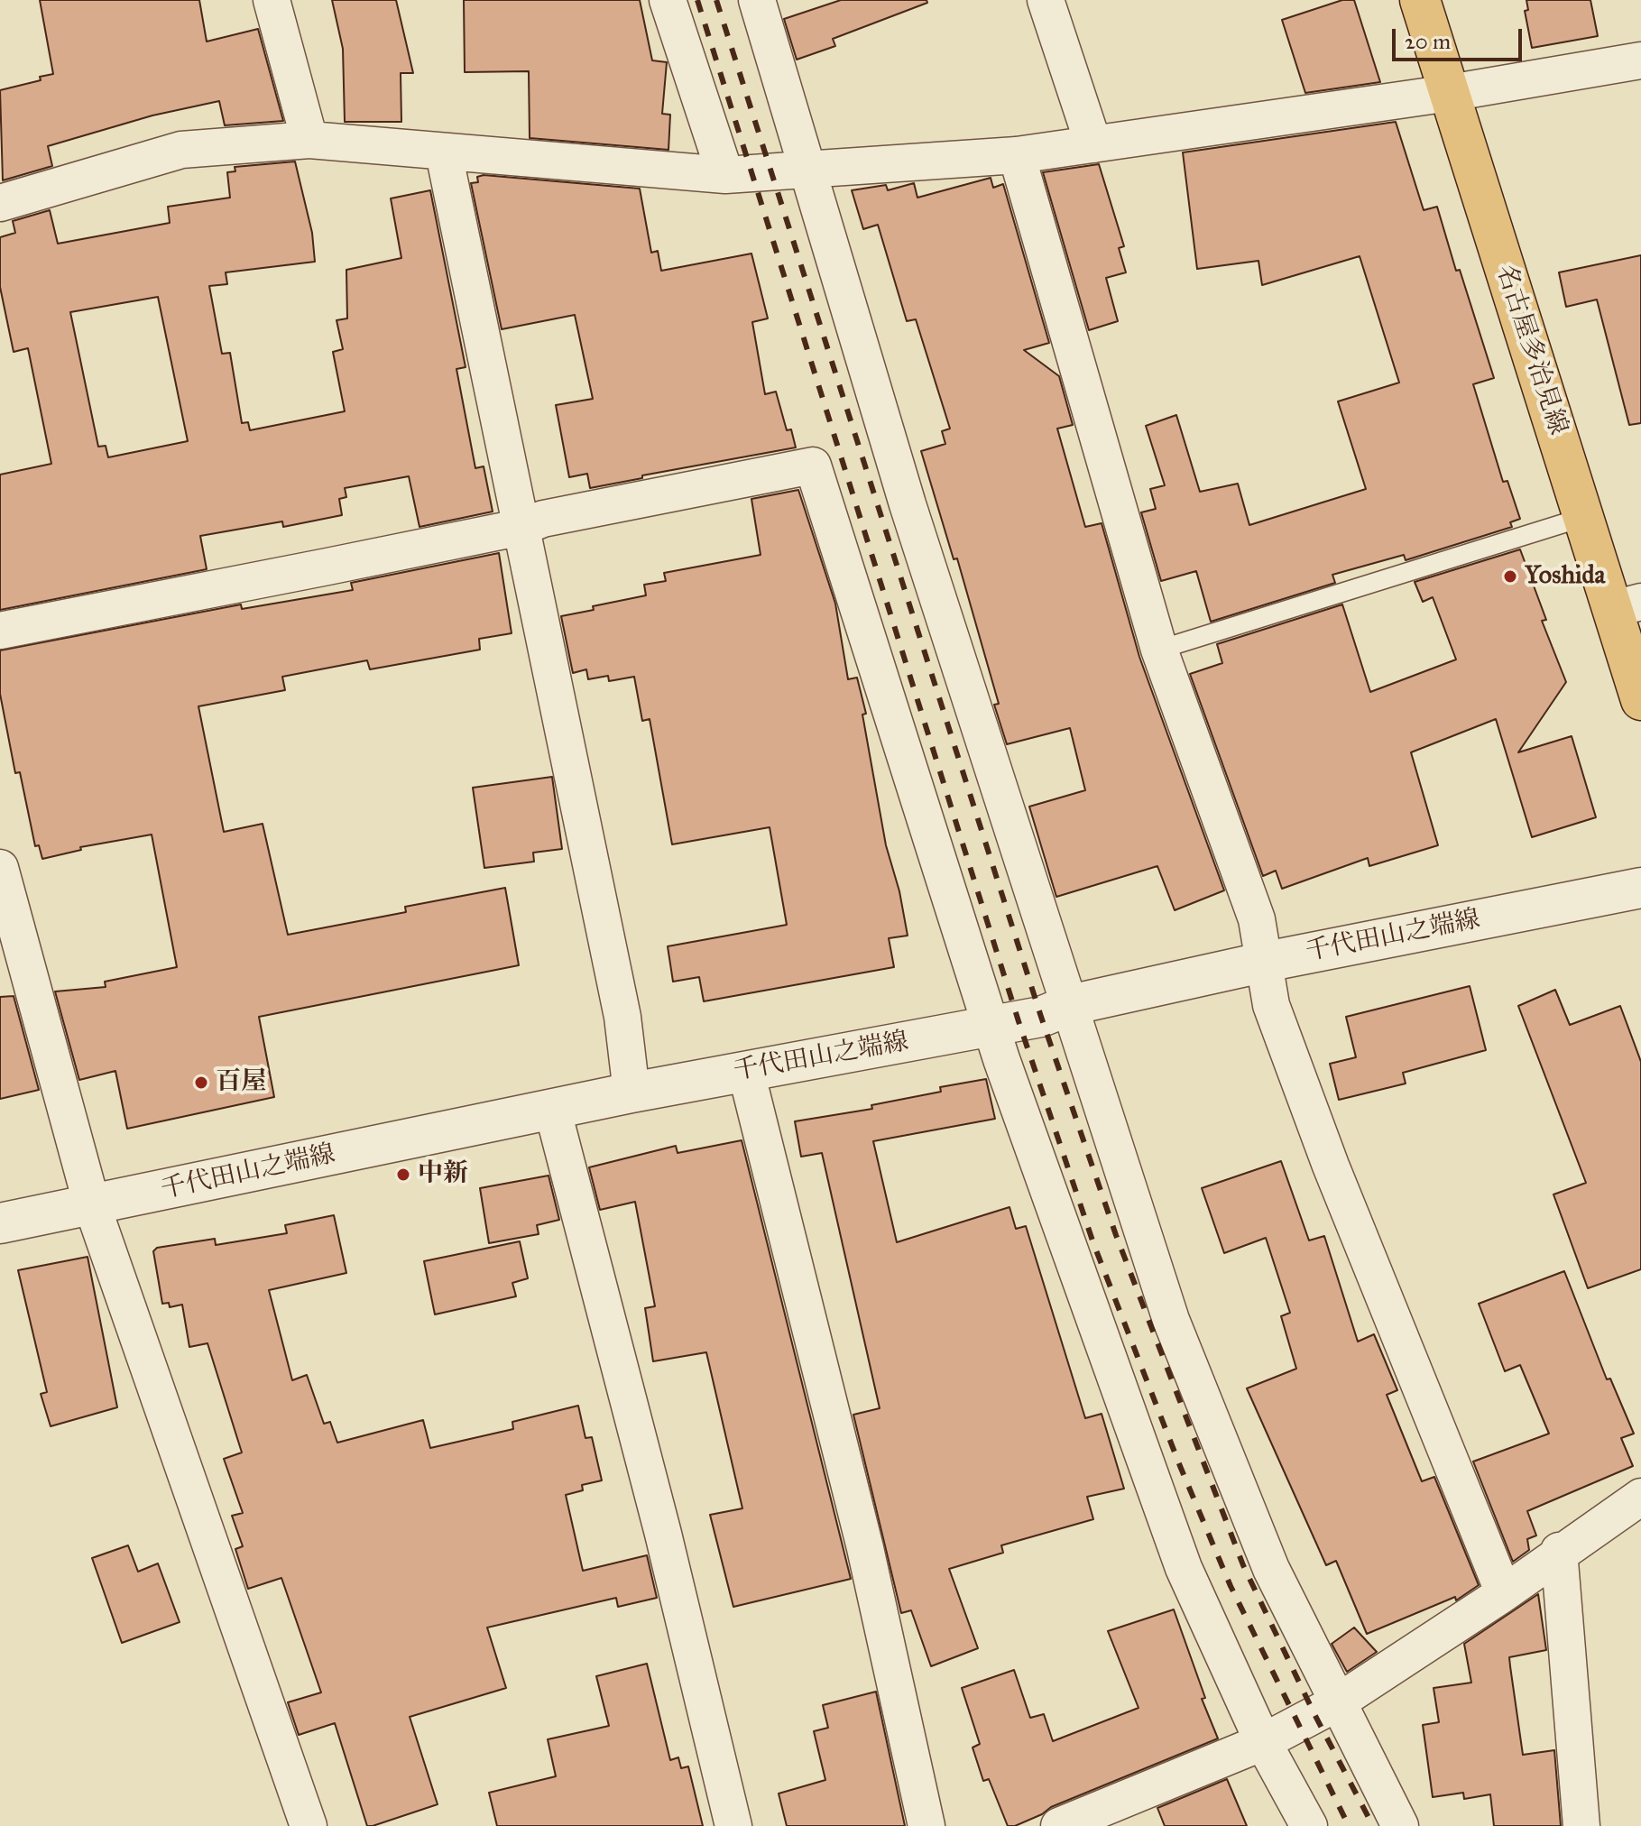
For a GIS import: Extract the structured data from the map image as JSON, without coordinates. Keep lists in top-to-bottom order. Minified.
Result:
{"streets":{"main road":["名古屋多治見線"],"street":["千代田山之端線"]},"places":["Yoshida","百屋","中新"],"scale_bar":"20 m"}
